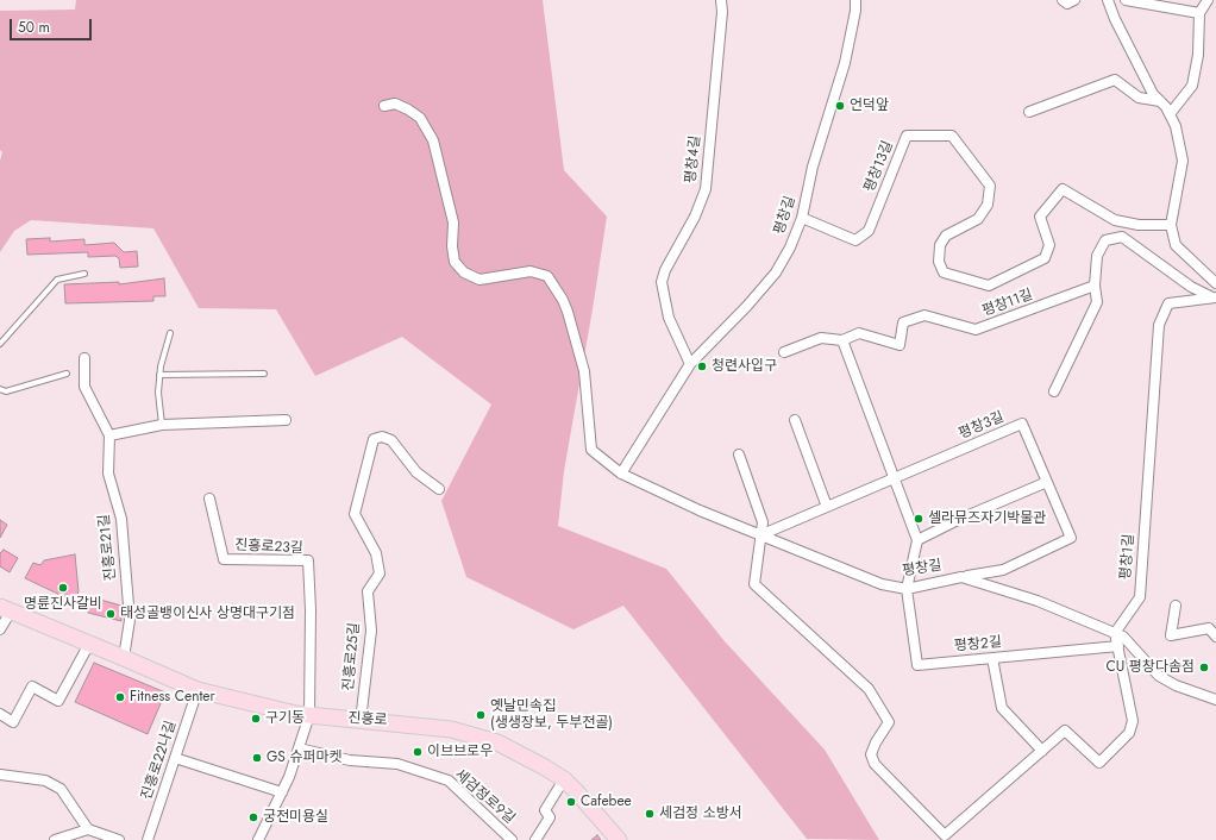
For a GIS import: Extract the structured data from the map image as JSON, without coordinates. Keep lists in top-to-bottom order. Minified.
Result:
{"streets":{"main road":["진흥로"],"street":["평창4길","평창13길","평창길","평창11길","평창3길","진흥로21길","진흥로23길","평창1길","평창2길","진흥로25길","진흥로22나길","세검정로9길"]},"crossings":[["평창4길","평창길"],["평창13길","평창길"],["평창길","평창3길"],["평창길","평창1길"],["평창길","평창2길"],["진흥로21길","진흥로"],["진흥로23길","진흥로"],["진흥로25길","진흥로"],["진흥로","진흥로22나길"]],"places":["언덕앞","청련사입구","셀라뮤즈자기박물관","명륜진사갈비","태성골뱅이신사 상명대구기점","CU 평창다솜점","Fitness Center","옛날민속집 (생생장보, 두부전골)","구기동","이브브로우","GS 슈퍼마켓","Cafebee","세검정 소방서","궁전미용실"],"scale_bar":"50 m"}
